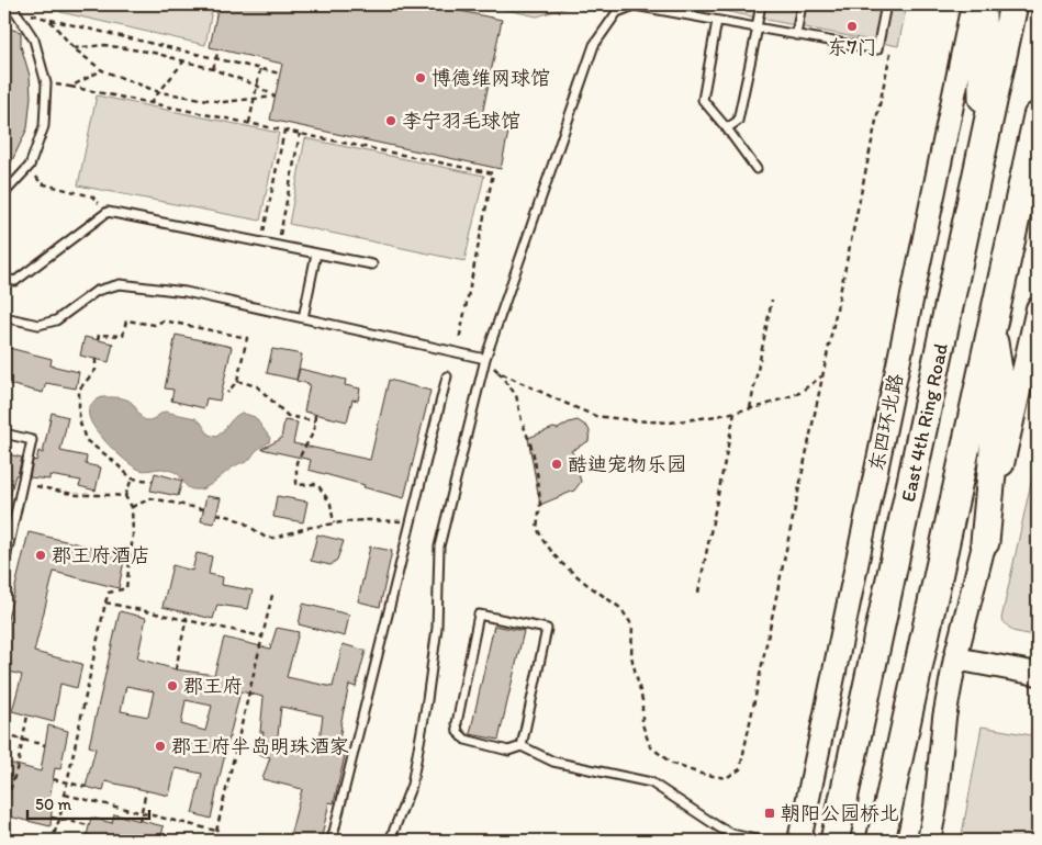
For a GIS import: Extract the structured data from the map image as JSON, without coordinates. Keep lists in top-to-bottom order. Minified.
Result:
{"streets":{"highway":["East 4th Ring Road"],"street":["东四环北路"]},"places":{"other":["东7门","博德维网球馆","李宁羽毛球馆","酷迪宠物乐园","郡王府酒店","郡王府","郡王府半岛明珠酒家"],"transit":["朝阳公园桥北"]},"scale_bar":"50 m"}
